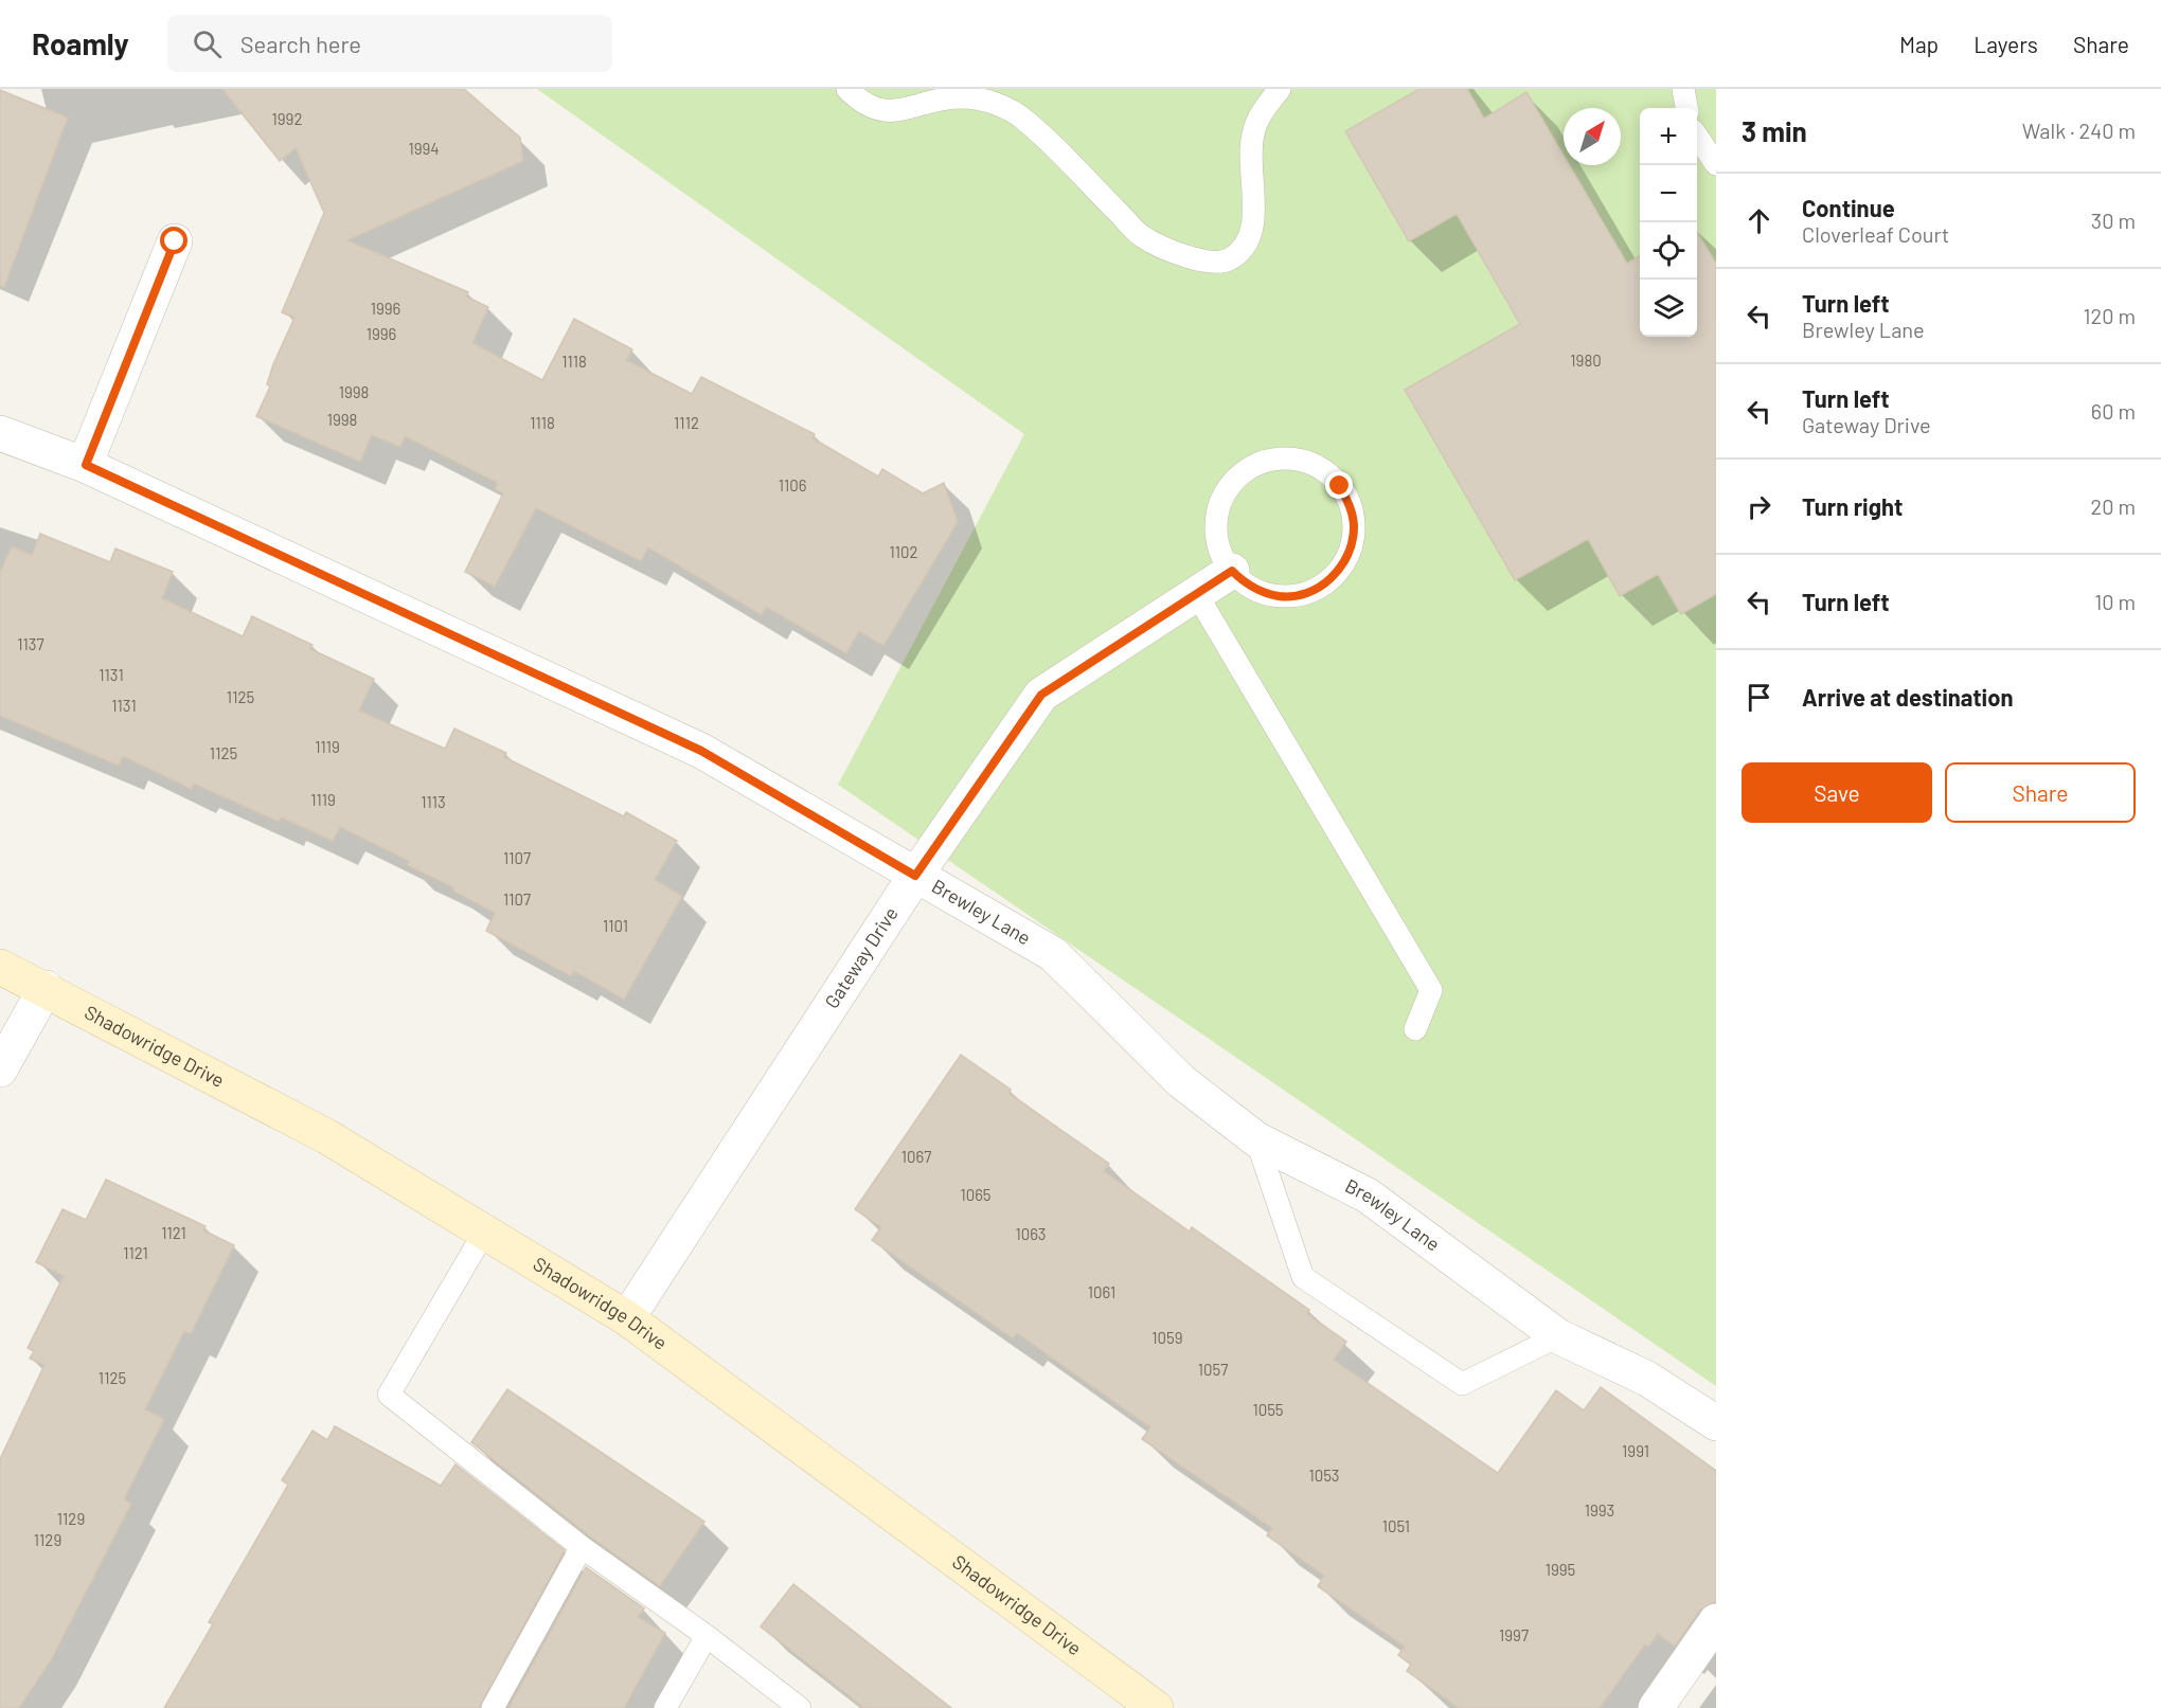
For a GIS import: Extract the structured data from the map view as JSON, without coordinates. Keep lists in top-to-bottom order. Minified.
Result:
{"streets":{"main road":["Shadowridge Drive"],"street":["Brewley Lane","Gateway Drive"]},"crossings":[["Brewley Lane","Gateway Drive"],["Gateway Drive","Shadowridge Drive"]],"house_numbers":["1992","1994","1996","1996","1980","1118","1998","1998","1118","1112","1106","1102","1137","1131","1125","1131","1119","1125","1119","1113","1107","1107","1101","1067","1065","1121","1063","1121","1061","1059","1057","1125","1055","1991","1053","1993","1129","1051","1129","1995","1997"],"north":"top right","page":{"header":"Roamly","search":"Search here","nav":["Map","Layers","Share"],"heading":["3 min","Walk · 240 m"],"map_buttons":["+","−"],"list":[["Continue","Cloverleaf Court","30 m"],["Turn left","Brewley Lane","120 m"],["Turn left","Gateway Drive","60 m"],["Turn right","20 m"],["Turn left","10 m"],"Arrive at destination"],"buttons":["Save","Share"]}}
